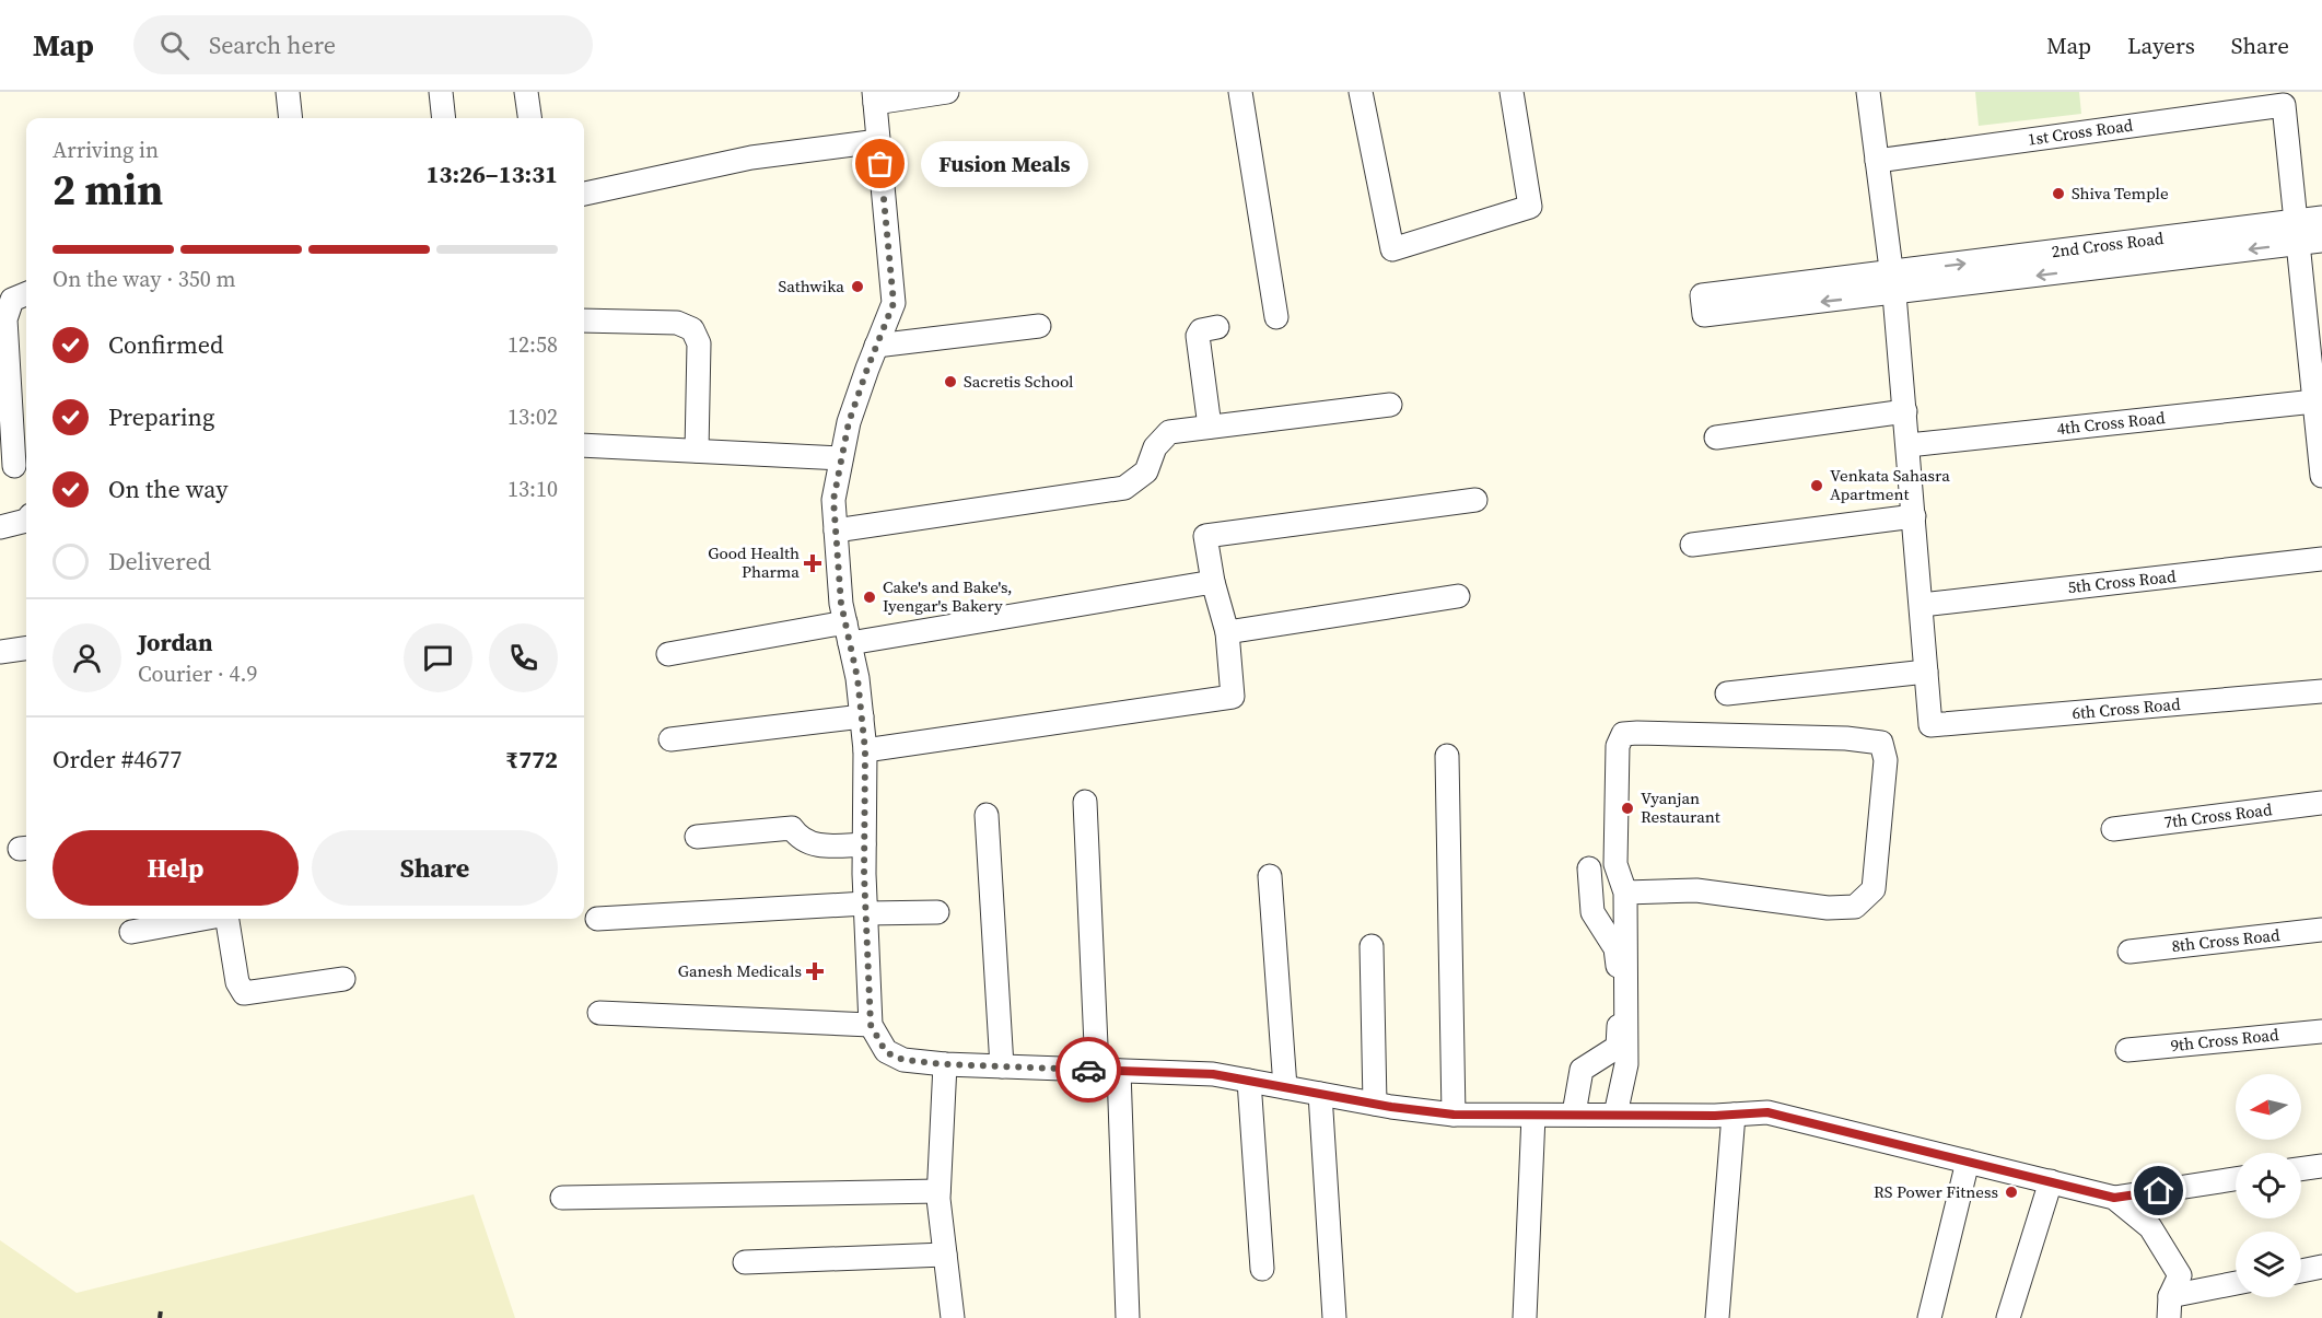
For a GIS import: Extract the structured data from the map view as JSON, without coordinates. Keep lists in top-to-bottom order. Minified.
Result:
{"streets":{"street":["1st Cross Road","2nd Cross Road","4th Cross Road","5th Cross Road","6th Cross Road","7th Cross Road","8th Cross Road","9th Cross Road"]},"crossings":[["1st Cross Road","2nd Cross Road"]],"places":{"other":["Fusion Meals","Shiva Temple","Sathwika","Sacretis School","Venkata Sahasra Apartment","Cake's and Bake's, Iyengar's Bakery","Vyanjan Restaurant","RS Power Fitness"],"health":["Good Health Pharma","Ganesh Medicals"]},"north":"left","page":{"header":"Map","search":"Search here","nav":["Map","Layers","Share"],"heading":["2 min","Arriving in","13:26–13:31"],"panel":["Jordan","Courier · 4.9","Order #4677","₹772"],"bubble":"Fusion Meals","bar":"On the way · 350 m","list":[["Confirmed","12:58"],["Preparing","13:02"],["On the way","13:10"],"Delivered"],"buttons":["Help","Share"]}}
